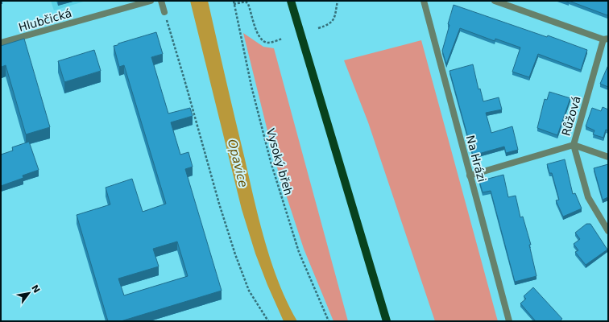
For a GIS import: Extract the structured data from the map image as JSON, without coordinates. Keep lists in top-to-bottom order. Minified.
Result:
{"streets":{"street":["Hlubčická","Růžová","Na Hrázi"],"path":["Vysoký břeh"]},"water":["Opavice"],"north":"top right"}
